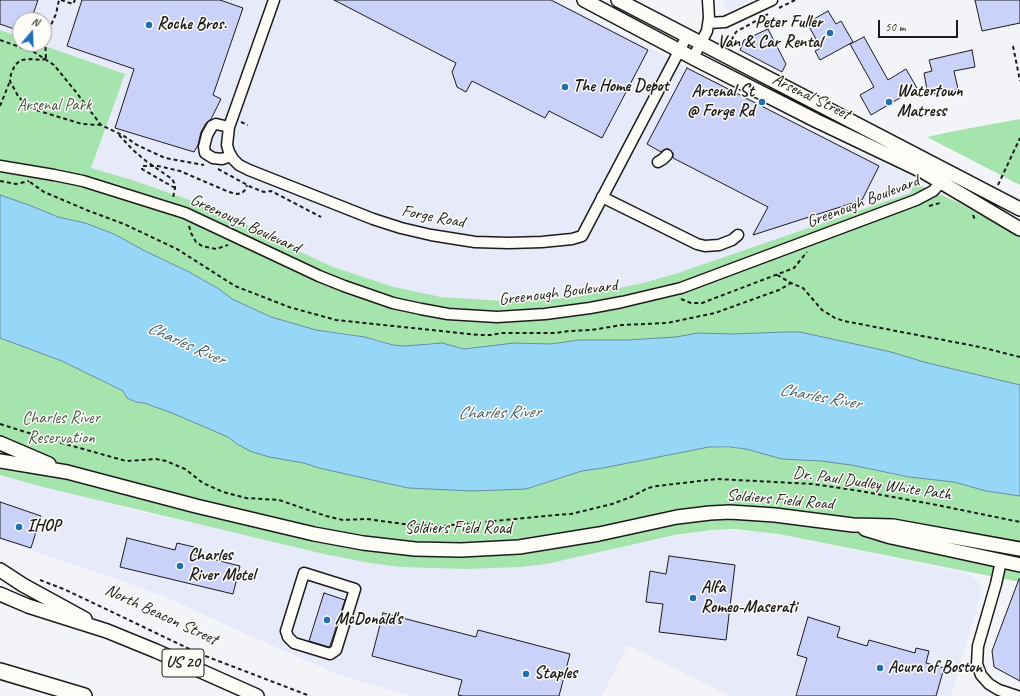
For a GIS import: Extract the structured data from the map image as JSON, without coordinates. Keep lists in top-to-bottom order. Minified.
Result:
{"streets":{"main road":["Arsenal Street","Soldiers Field Road","North Beacon Street","US 20"],"street":["Greenough Boulevard","Forge Road"],"path":["Dr. Paul Dudley White Path"]},"crossings":[["Arsenal Street","Greenough Boulevard"],["Arsenal Street","Forge Road"]],"water":["Charles River"],"parks":["Arsenal Park","Charles River Reservation"],"places":["Roche Bros.","Peter Fuller Van & Car Rental","The Home Depot","Arsenal St @ Forge Rd","Watertown Matress","IHOP","Charles River Motel","Alfa Romeo-Maserati","McDonald's","Acura of Boston","Staples"],"scale_bar":"50 m","north":"top"}
